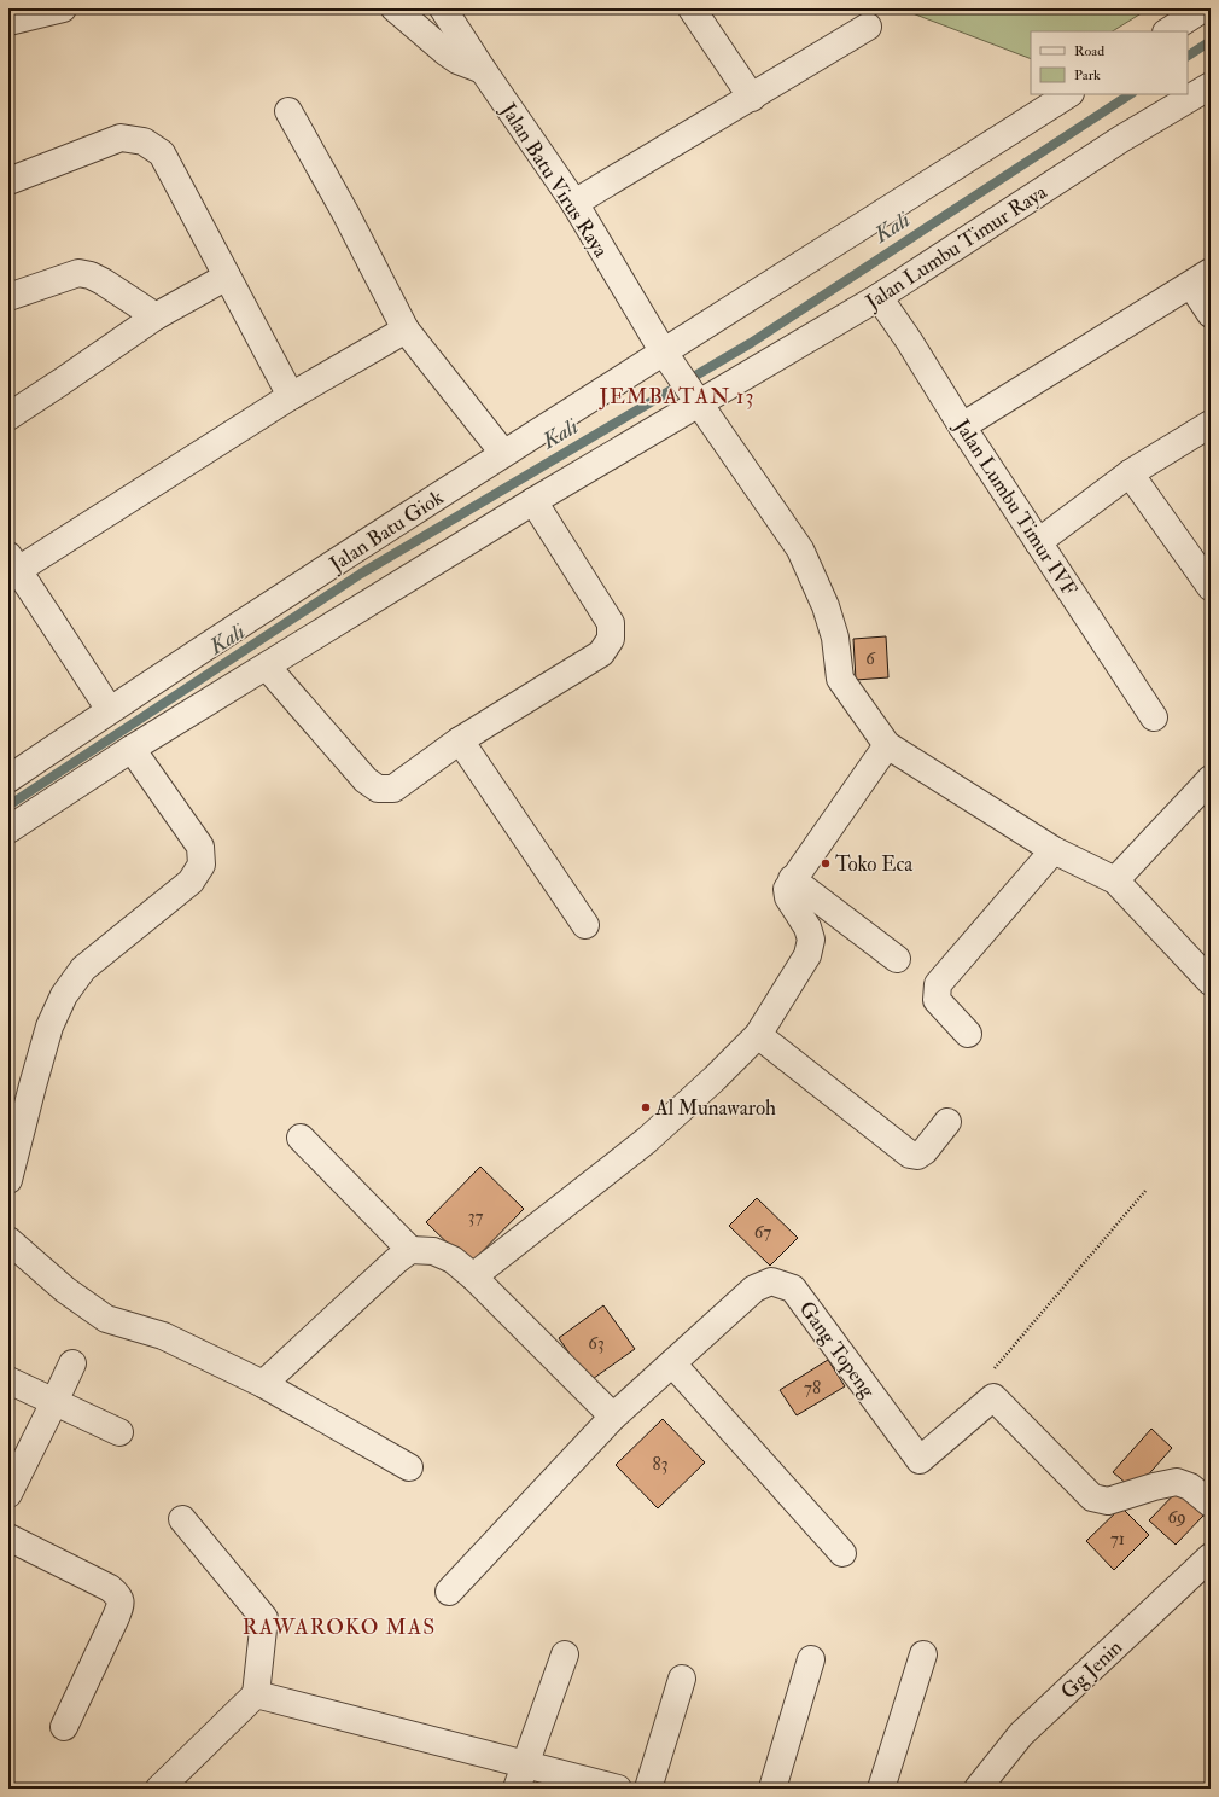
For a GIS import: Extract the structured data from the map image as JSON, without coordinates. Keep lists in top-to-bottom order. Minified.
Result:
{"streets":{"street":["Jalan Batu Virus Raya","Jalan Lumbu Timur Raya","Jalan Lumbu Timur IVF","Jalan Batu Giok","Gang Topeng","Gg Jenin"]},"crossings":[["Jalan Batu Virus Raya","Jalan Batu Giok"],["Jalan Lumbu Timur Raya","Jalan Lumbu Timur IVF"]],"districts":["JEMBATAN 13","RAWAROKO MAS"],"water":["Kali"],"places":["Toko Eca","Al Munawaroh"],"house_numbers":["6","37","67","63","78","83","69","71"],"legend":["Road","Park"]}
